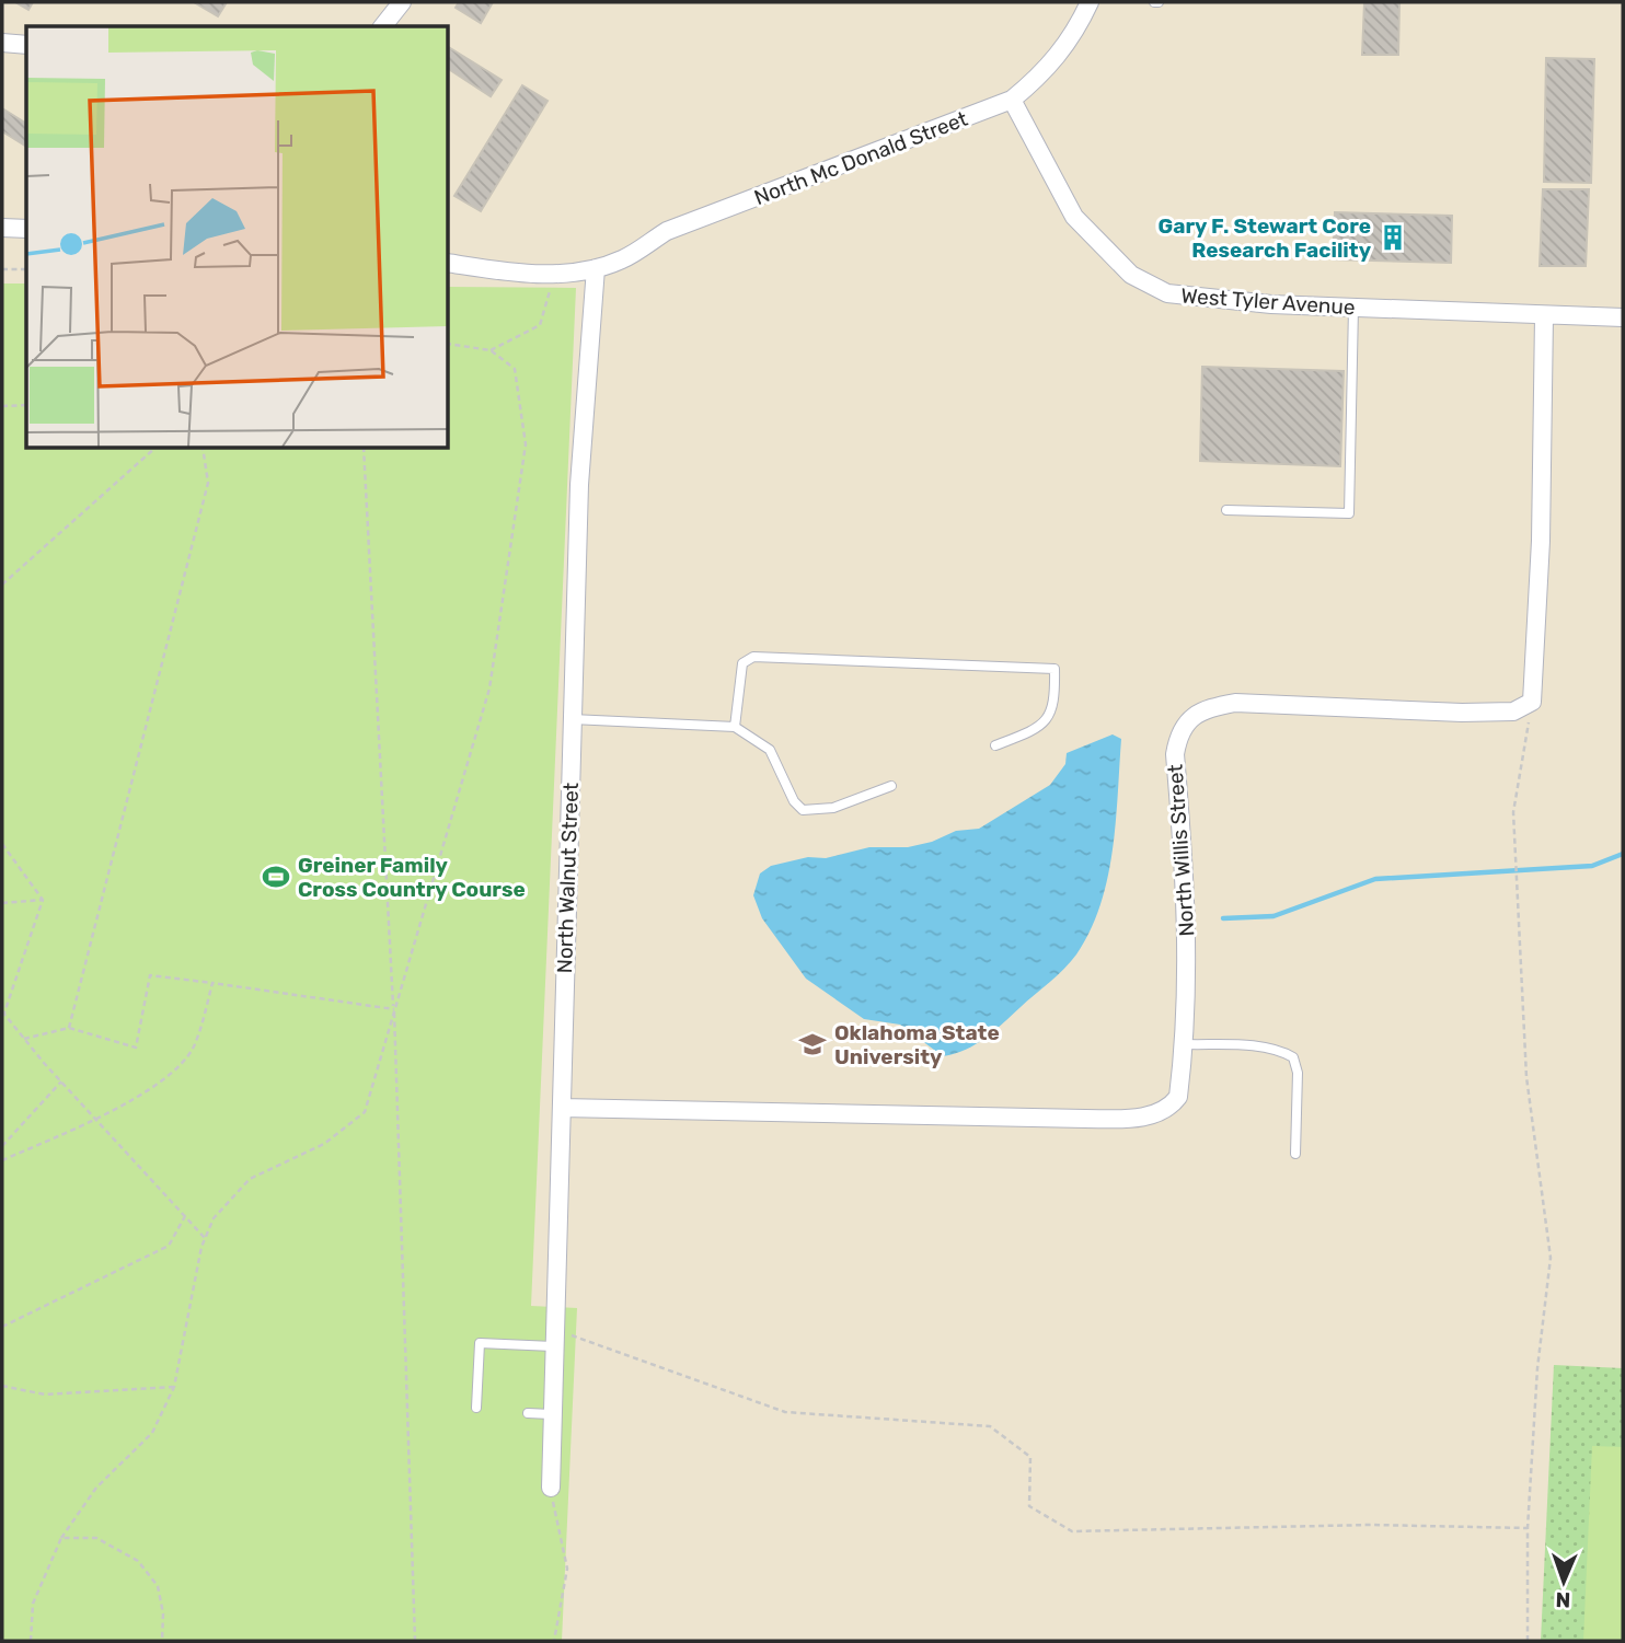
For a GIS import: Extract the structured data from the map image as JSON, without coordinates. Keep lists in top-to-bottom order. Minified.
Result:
{"streets":{"street":["North Mc Donald Street","West Tyler Avenue","North Willis Street","North Walnut Street"]},"crossings":[["North Mc Donald Street","West Tyler Avenue"],["North Mc Donald Street","North Walnut Street"],["North Willis Street","North Walnut Street"]],"places":{"building":["Gary F. Stewart Core Research Facility"],"sports":["Greiner Family Cross Country Course"],"school or university":["Oklahoma State University"]},"north":"bottom"}
